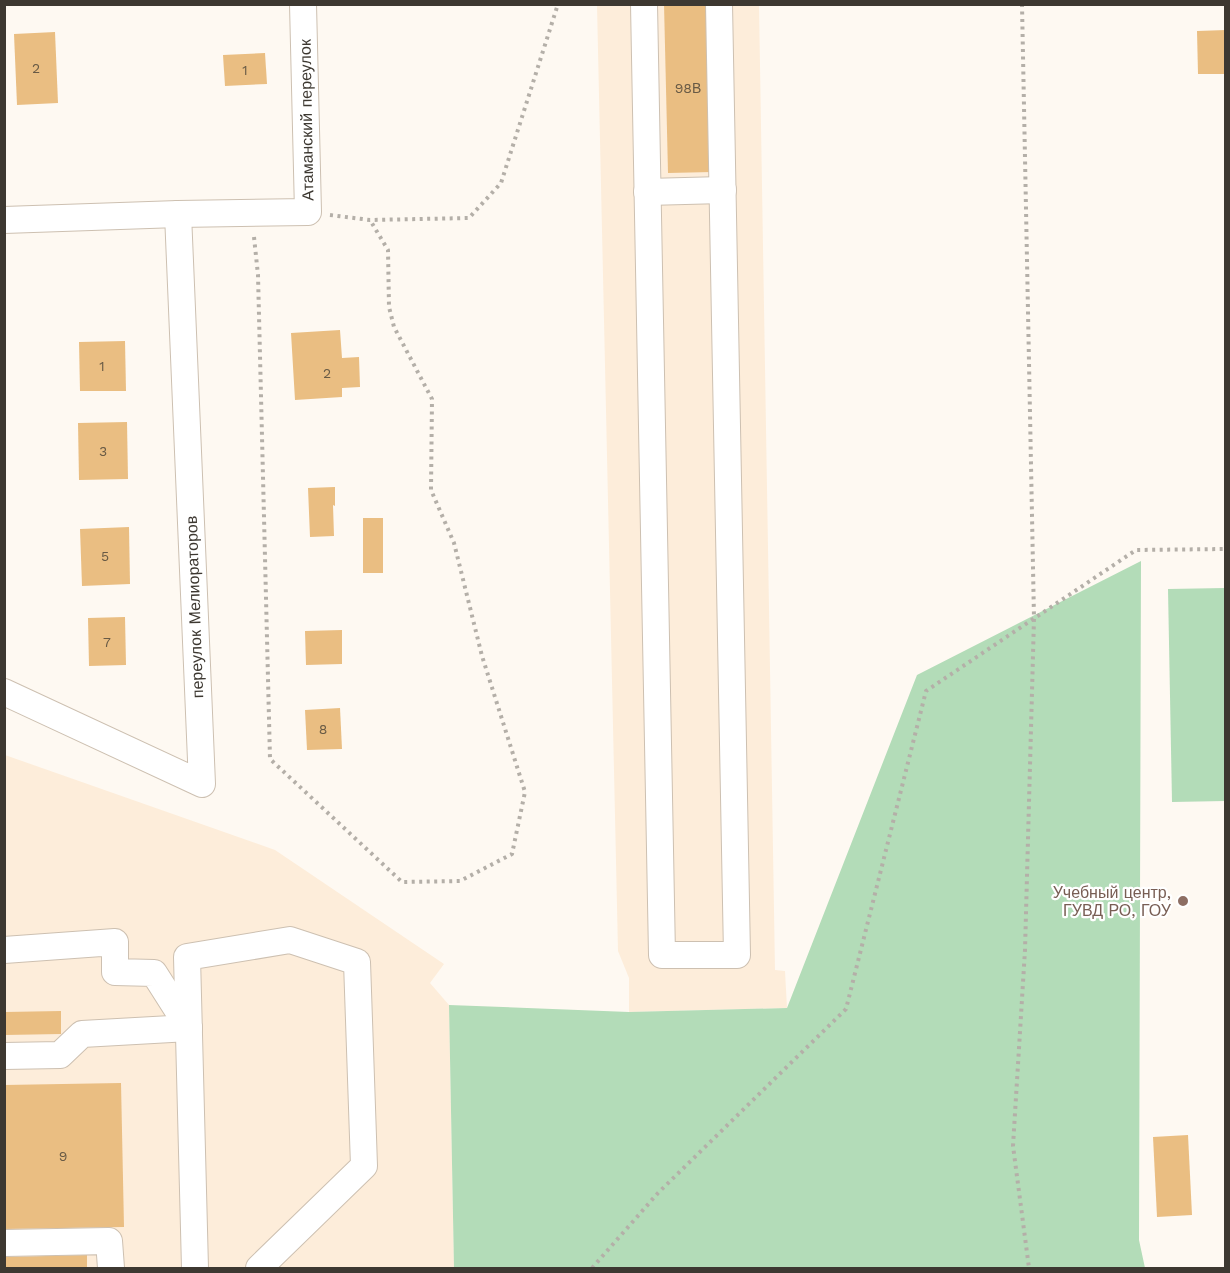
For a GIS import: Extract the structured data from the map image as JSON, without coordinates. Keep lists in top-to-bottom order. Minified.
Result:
{"streets":{"street":["Атаманский переулок","переулок Мелиораторов"]},"crossings":[["Атаманский переулок","переулок Мелиораторов"]],"places":["Учебный центр, ГУВД РО, ГОУ"],"house_numbers":["2","1","98В","1","2","3","5","7","8","9"]}
